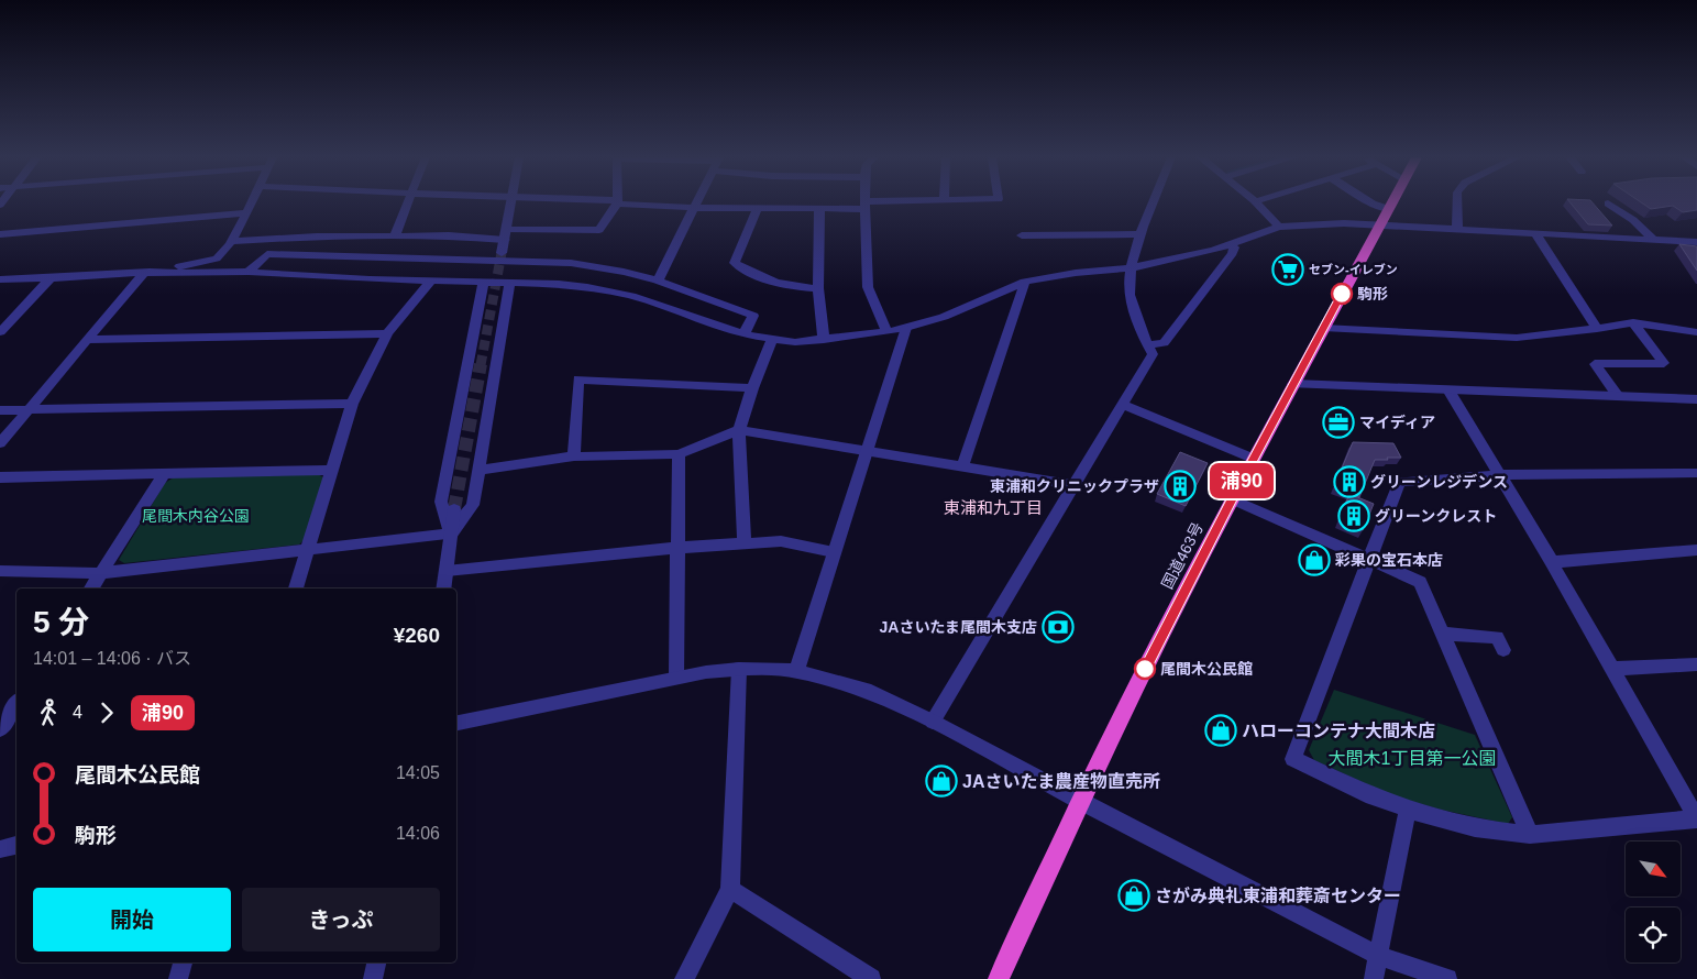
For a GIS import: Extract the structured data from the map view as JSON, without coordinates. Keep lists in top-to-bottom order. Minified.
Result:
{"streets":{"highway":["国道463号"]},"districts":["東浦和九丁目"],"parks":["尾間木内谷公園","大間木1丁目第一公園"],"places":{"supermarket":["セブン-イレブン"],"other":["駒形","尾間木公民館"],"office":["マイディア"],"building":["グリーンレジデンス","東浦和クリニックプラザ","グリーンクレスト"],"shop":["彩果の宝石本店","ハローコンテナ大間木店","JAさいたま農産物直売所","さがみ典礼東浦和葬斎センター"],"bank":["JAさいたま尾間木支店"]},"lines":["bus line 浦90"],"north":"bottom right","page":{"on_map":"浦90","heading":["5 分","14:01 – 14:06 · バス","¥260"],"legs":["4","浦90"],"list":[{"name":"尾間木公民館","value":"14:05"},{"name":"駒形","value":"14:06"}],"buttons":["開始","きっぷ"]}}
